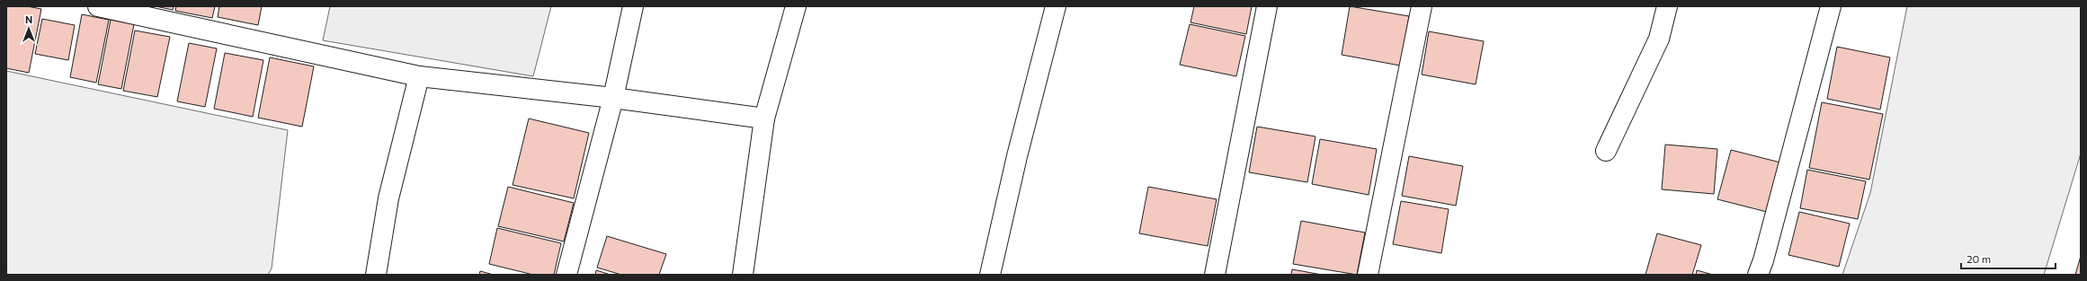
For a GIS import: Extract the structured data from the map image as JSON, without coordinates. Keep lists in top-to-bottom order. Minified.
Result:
{"scale_bar":"20 m","north":"top"}
